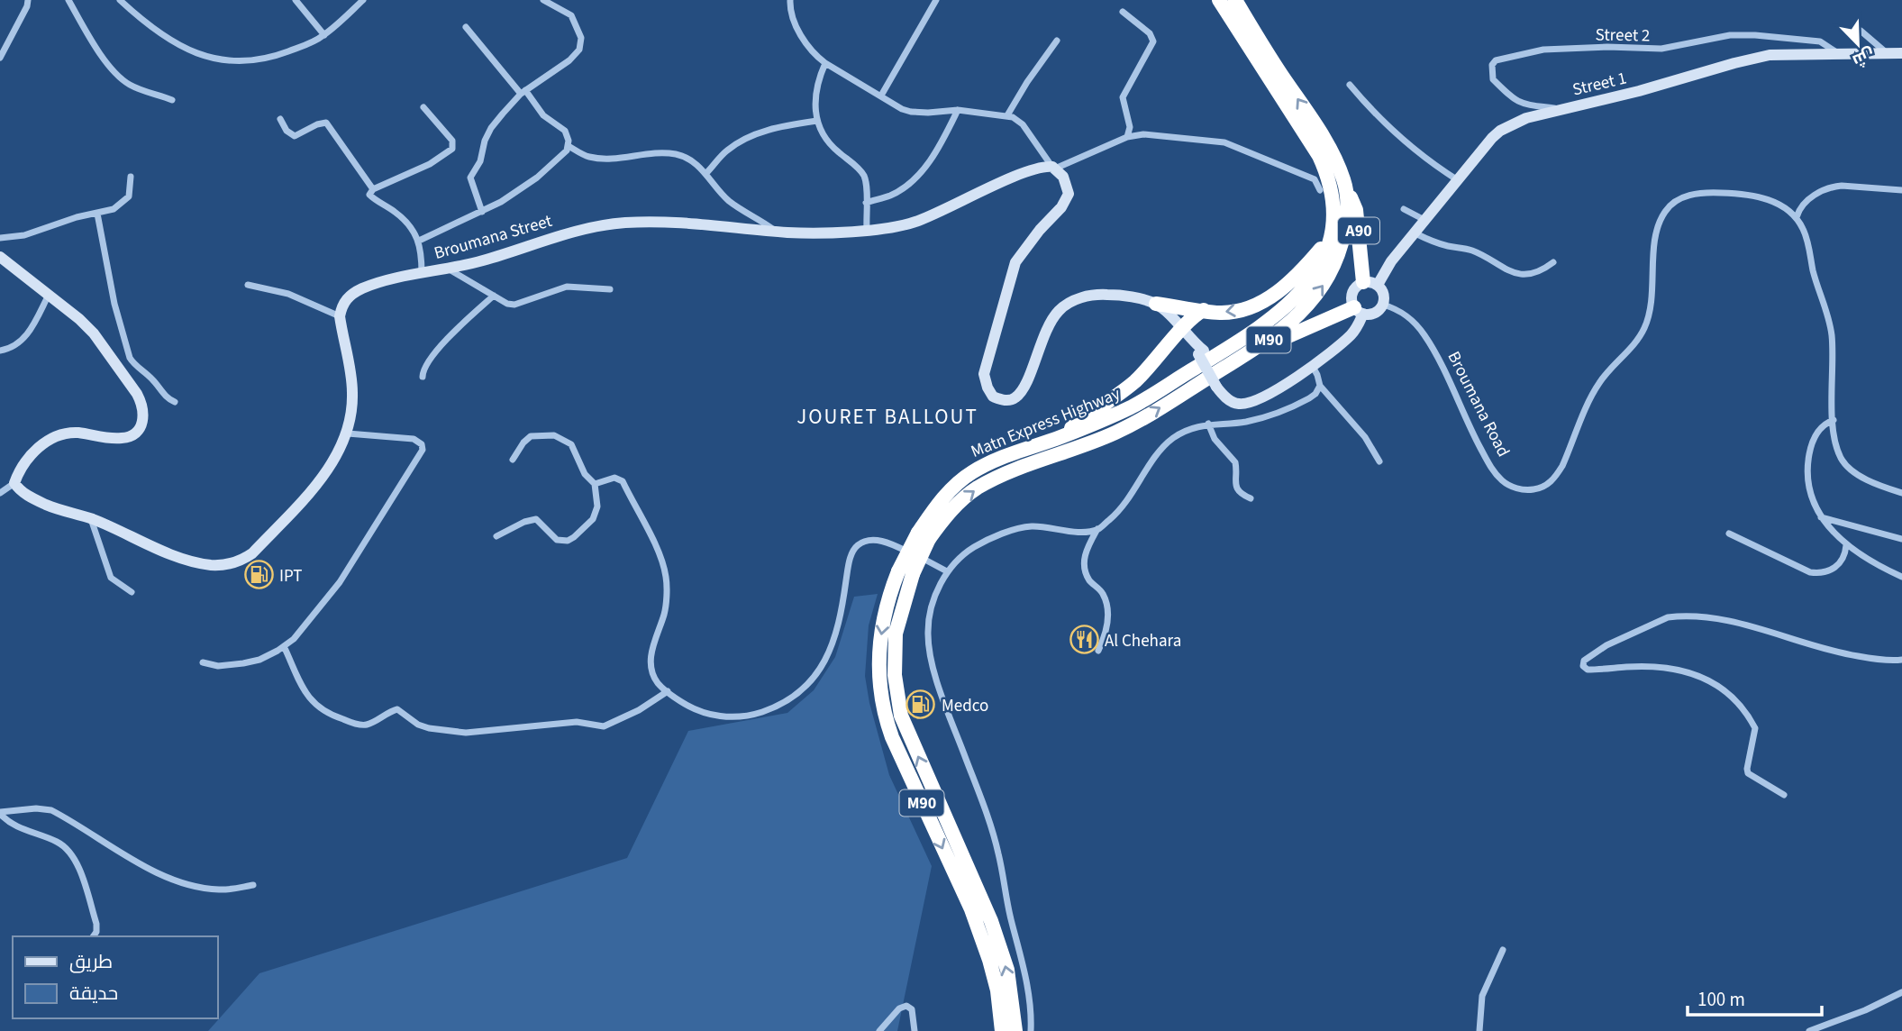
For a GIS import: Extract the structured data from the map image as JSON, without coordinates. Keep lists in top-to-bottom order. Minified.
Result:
{"streets":{"highway":["A90","M90","Matn Express Highway"],"street":["Street 2","Street 1","Broumana Street","Broumana Road"]},"crossings":[["Street 2","Street 1"],["Street 1","A90"],["Street 1","Broumana Road"],["A90","Broumana Road"],["A90","Matn Express Highway"]],"districts":["JOURET BALLOUT"],"places":{"fuel station":["IPT","Medco"],"restaurant":["Al Chehara"]},"legend":["طريق","حديقة"],"scale_bar":"100 m","north":"bottom right"}
